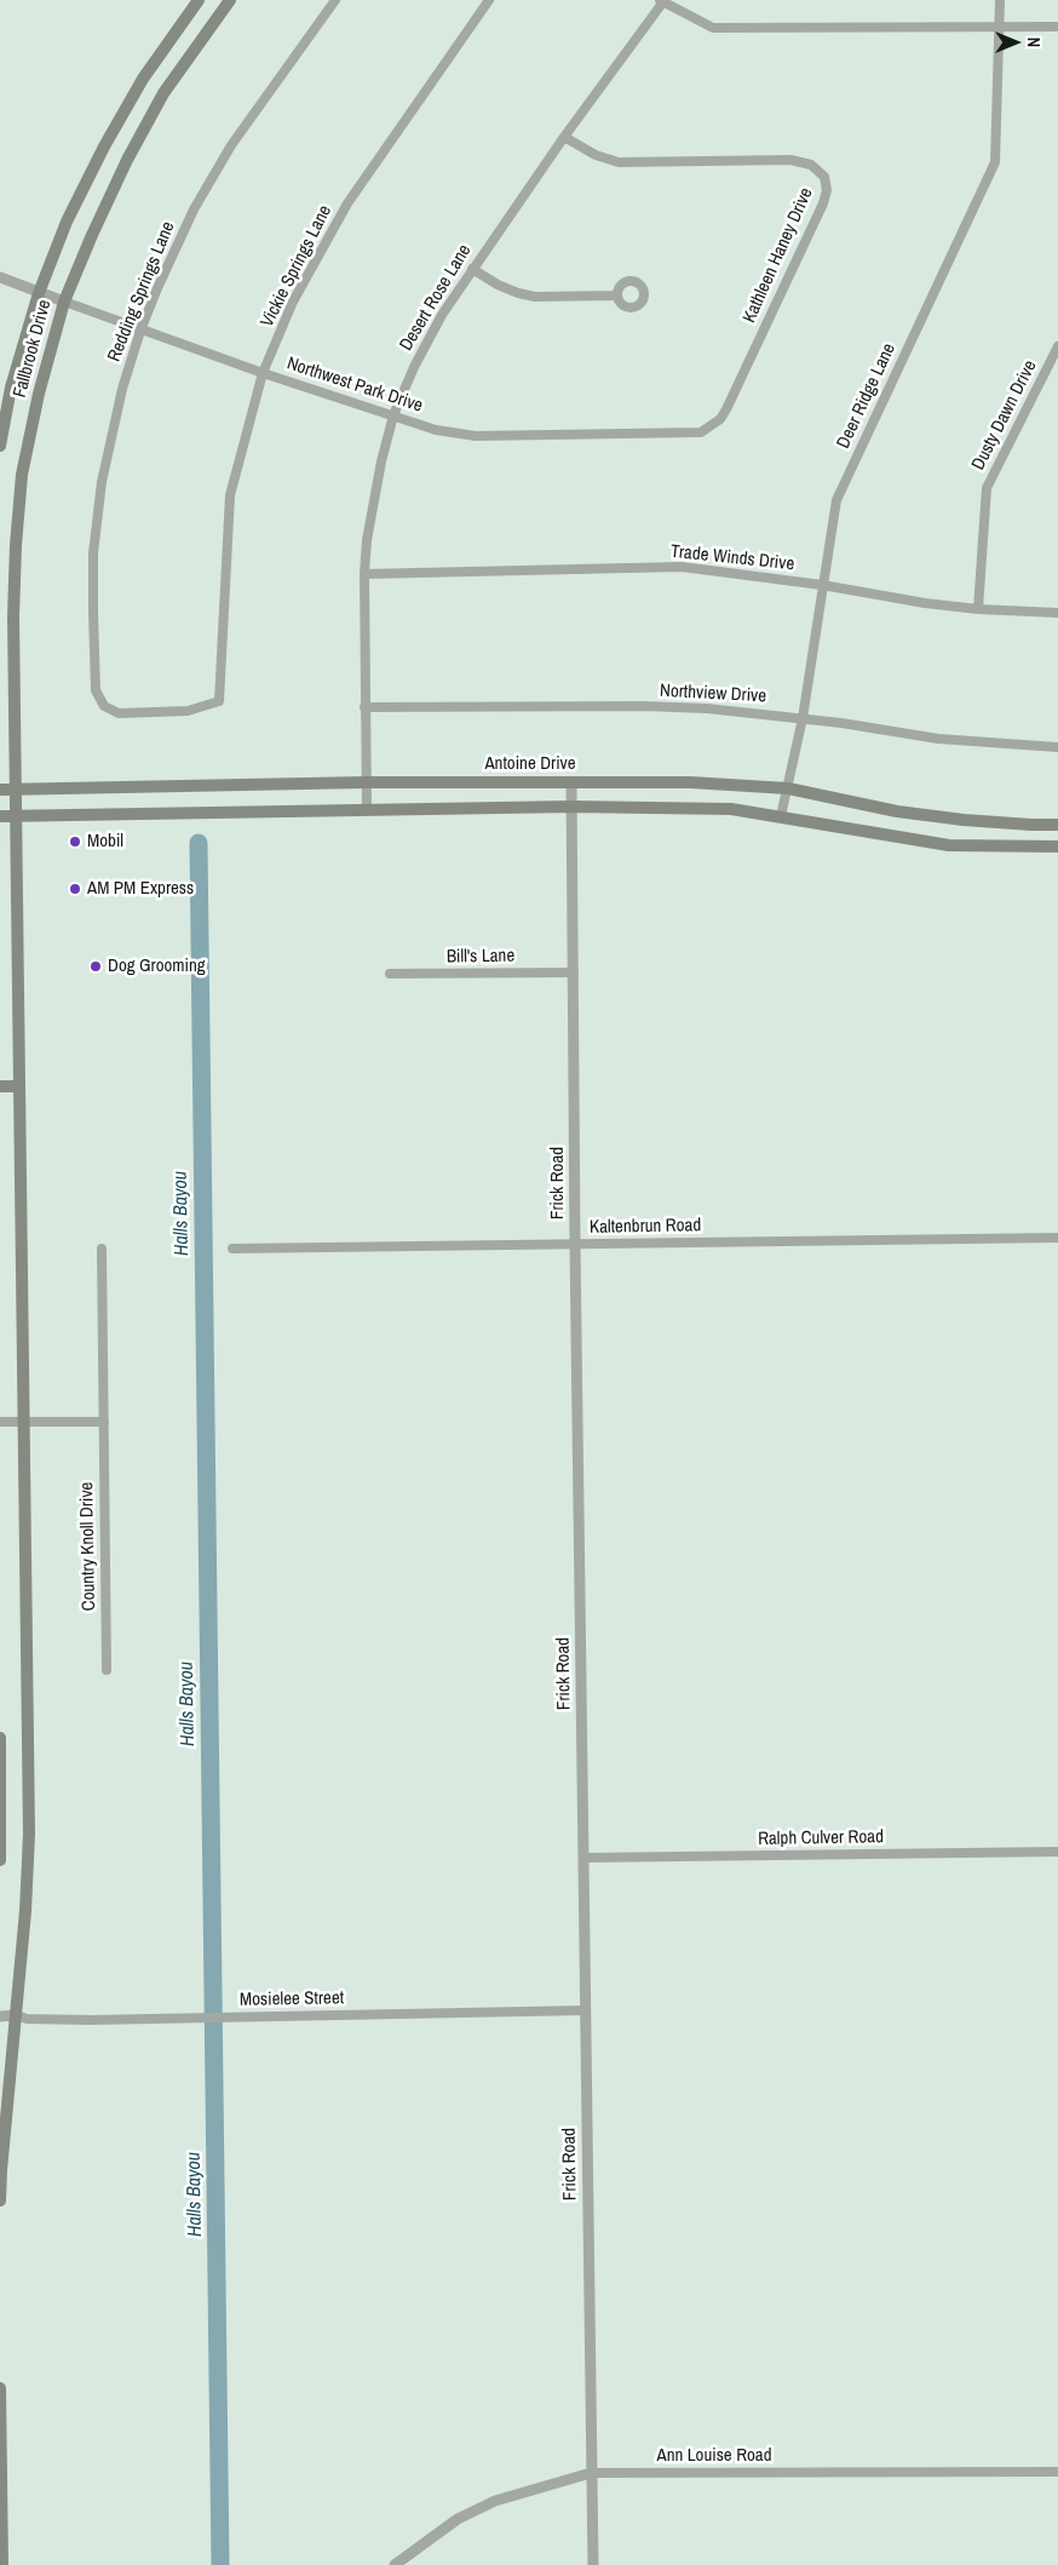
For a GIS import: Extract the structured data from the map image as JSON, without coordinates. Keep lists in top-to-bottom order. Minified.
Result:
{"streets":{"main road":["Fallbrook Drive","Antoine Drive"],"street":["Kathleen Haney Drive","Vickie Springs Lane","Redding Springs Lane","Desert Rose Lane","Northwest Park Drive","Deer Ridge Lane","Dusty Dawn Drive","Trade Winds Drive","Northview Drive","Bill's Lane","Frick Road","Kaltenbrun Road","Country Knoll Drive","Ralph Culver Road","Mosielee Street","Ann Louise Road"]},"crossings":[["Kathleen Haney Drive","Desert Rose Lane"],["Kathleen Haney Drive","Northwest Park Drive"],["Vickie Springs Lane","Redding Springs Lane"],["Vickie Springs Lane","Northwest Park Drive"],["Redding Springs Lane","Northwest Park Drive"],["Desert Rose Lane","Northwest Park Drive"],["Desert Rose Lane","Trade Winds Drive"],["Desert Rose Lane","Northview Drive"],["Desert Rose Lane","Antoine Drive"],["Fallbrook Drive","Northwest Park Drive"],["Fallbrook Drive","Antoine Drive"],["Fallbrook Drive","Mosielee Street"],["Deer Ridge Lane","Trade Winds Drive"],["Deer Ridge Lane","Northview Drive"],["Deer Ridge Lane","Antoine Drive"],["Dusty Dawn Drive","Trade Winds Drive"],["Antoine Drive","Frick Road"],["Bill's Lane","Frick Road"],["Frick Road","Kaltenbrun Road"],["Frick Road","Ralph Culver Road"],["Frick Road","Mosielee Street"],["Frick Road","Ann Louise Road"]],"water":["Halls Bayou"],"places":["Mobil","AM PM Express","Dog Grooming"],"north":"right"}
